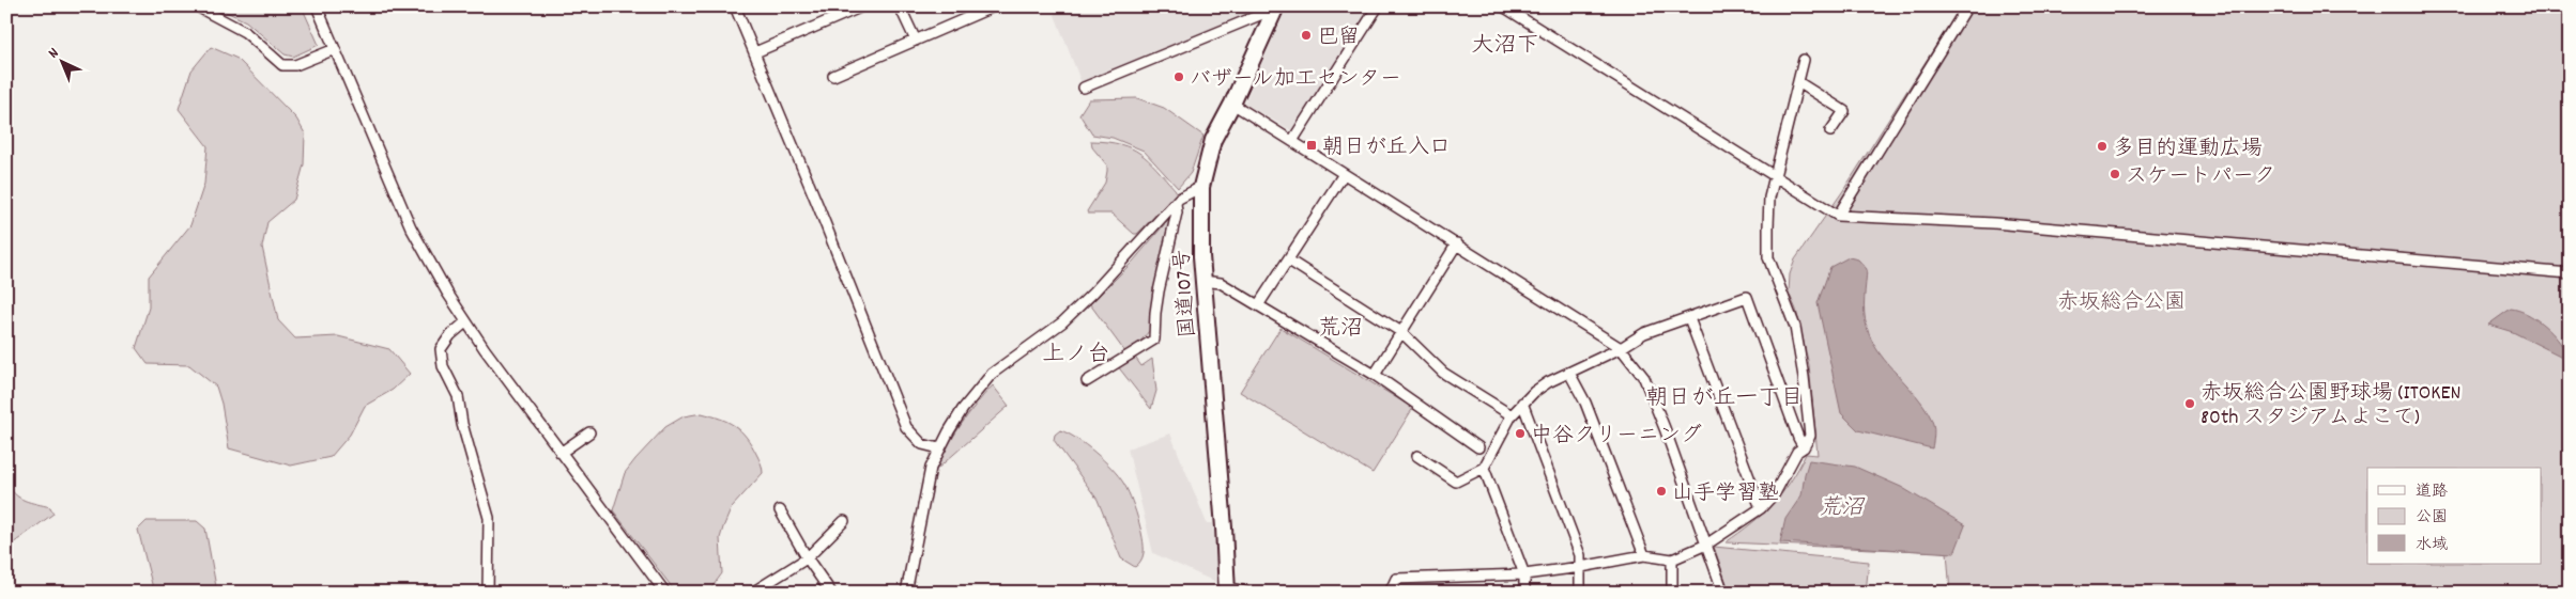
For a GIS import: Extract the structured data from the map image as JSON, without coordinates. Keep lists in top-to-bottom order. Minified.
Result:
{"streets":{"highway":["国道107号"]},"districts":["大沼下","荒沼","上ノ台","朝日が丘一丁目"],"water":["荒沼"],"parks":["赤坂総合公園"],"places":{"other":["巴留","バザール加工センター","多目的運動広場","スケートパーク","赤坂総合公園野球場 (ITOKEN 80th スタジアムよこて)","中谷クリーニング","山手学習塾"],"transit":["朝日が丘入口"]},"legend":["道路","公園","水域"],"north":"top left"}
